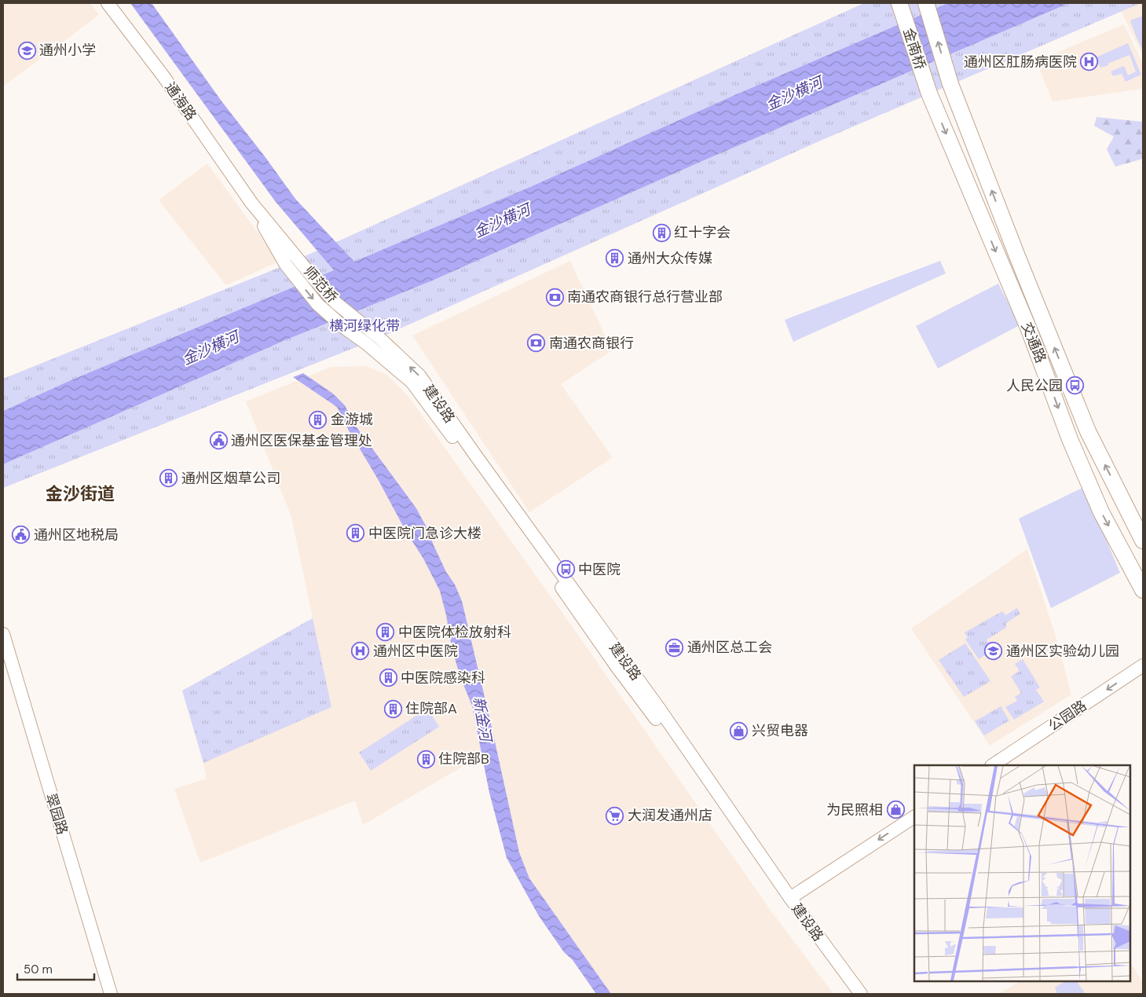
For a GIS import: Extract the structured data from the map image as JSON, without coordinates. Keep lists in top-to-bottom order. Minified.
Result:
{"streets":{"main road":["金南桥","交通路"],"street":["通海路","师范桥","建设路","公园路","翠园路"]},"crossings":[["金南桥","交通路"],["通海路","师范桥"],["师范桥","建设路"]],"one_way":["公园路"],"districts":["金沙街道"],"water":["金沙横河","新金河"],"parks":["横河绿化带"],"places":{"school or university":["通州小学","通州区实验幼儿园"],"hospital":["通州区肛肠病医院","通州区中医院"],"building":["红十字会","通州大众传媒","金游城","通州区烟草公司","中医院门急诊大楼","中医院体检放射科","中医院感染科","住院部A","住院部B"],"bank":["南通农商银行总行营业部","南通农商银行"],"bus stop":["人民公园","中医院"],"public building":["通州区医保基金管理处","通州区地税局"],"office":["通州区总工会"],"shop":["兴贸电器","为民照相"],"supermarket":["大润发通州店"]},"scale_bar":"50 m"}
